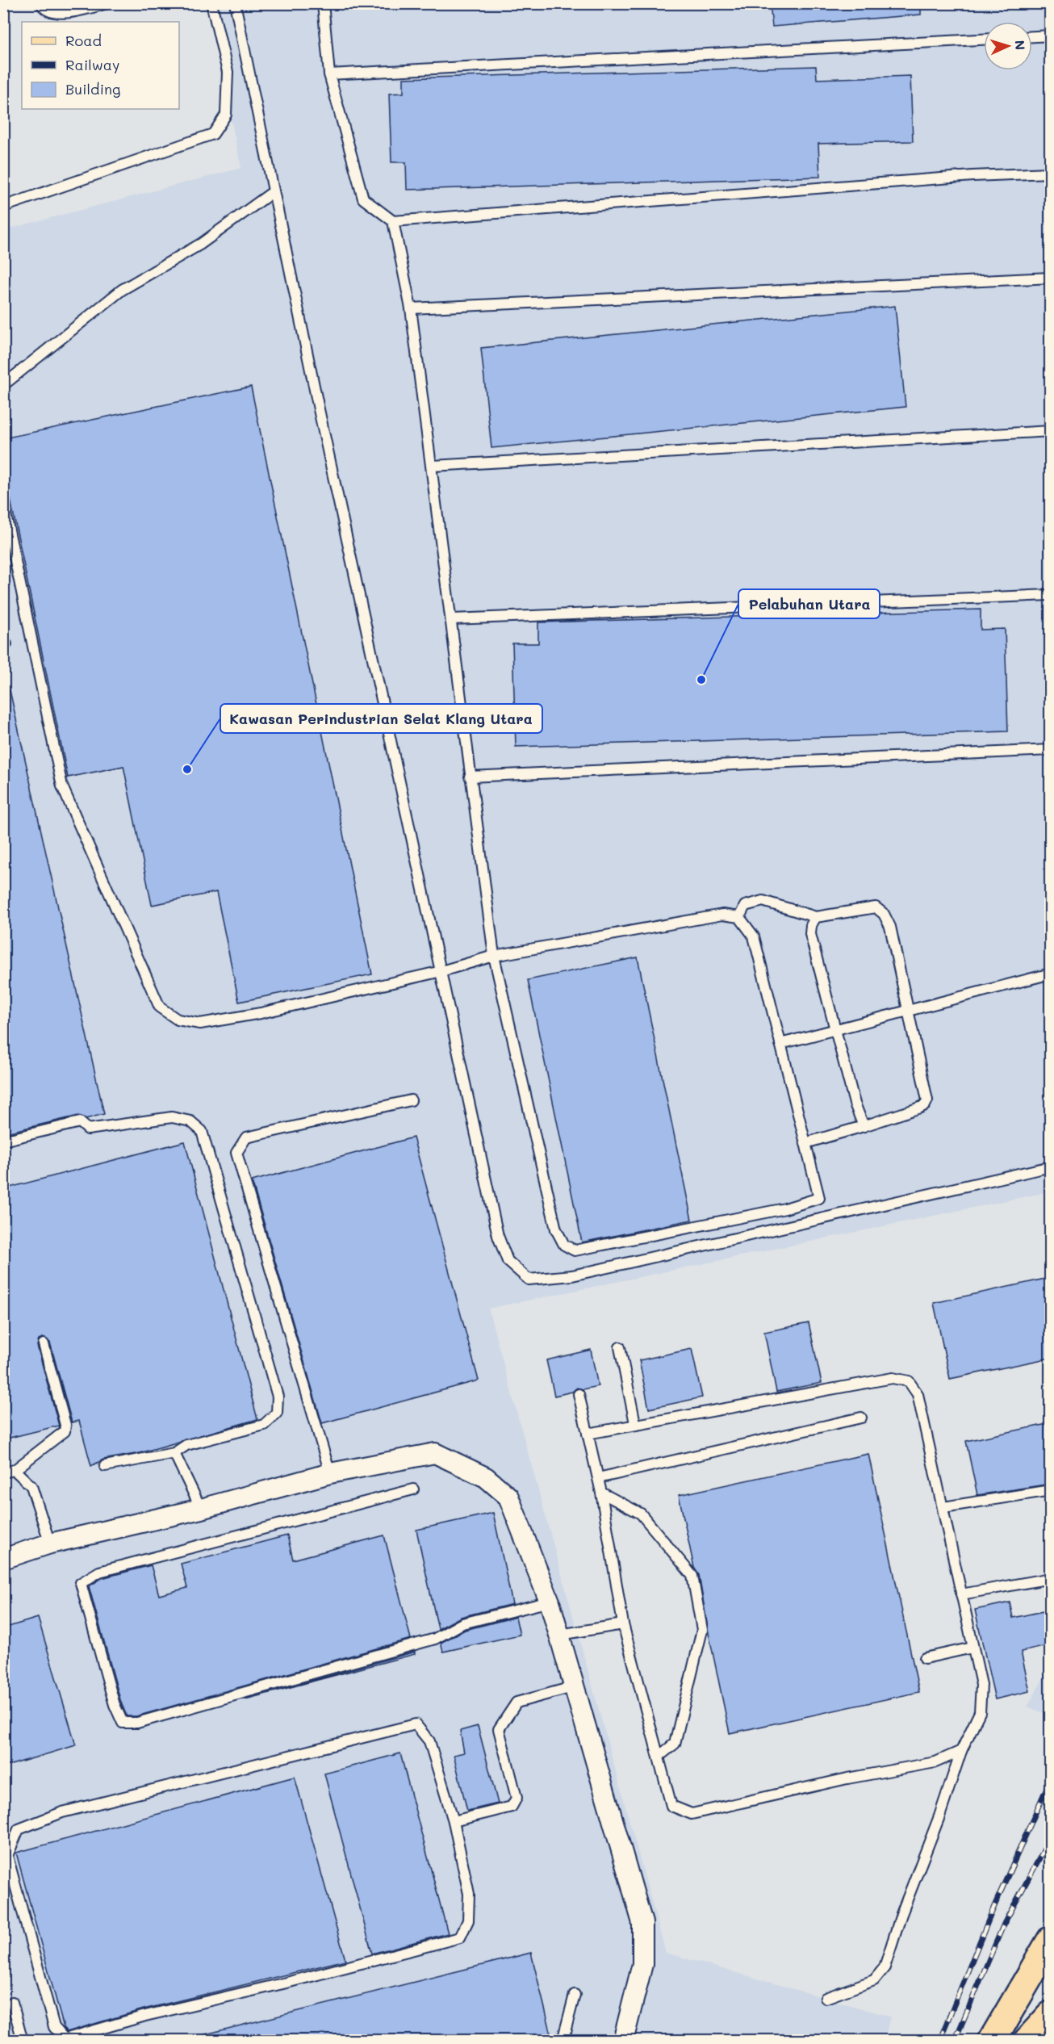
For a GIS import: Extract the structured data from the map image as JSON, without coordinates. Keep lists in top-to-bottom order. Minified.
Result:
{"places":["Pelabuhan Utara","Kawasan Perindustrian Selat Klang Utara"],"legend":["Road","Railway","Building"],"north":"right"}
